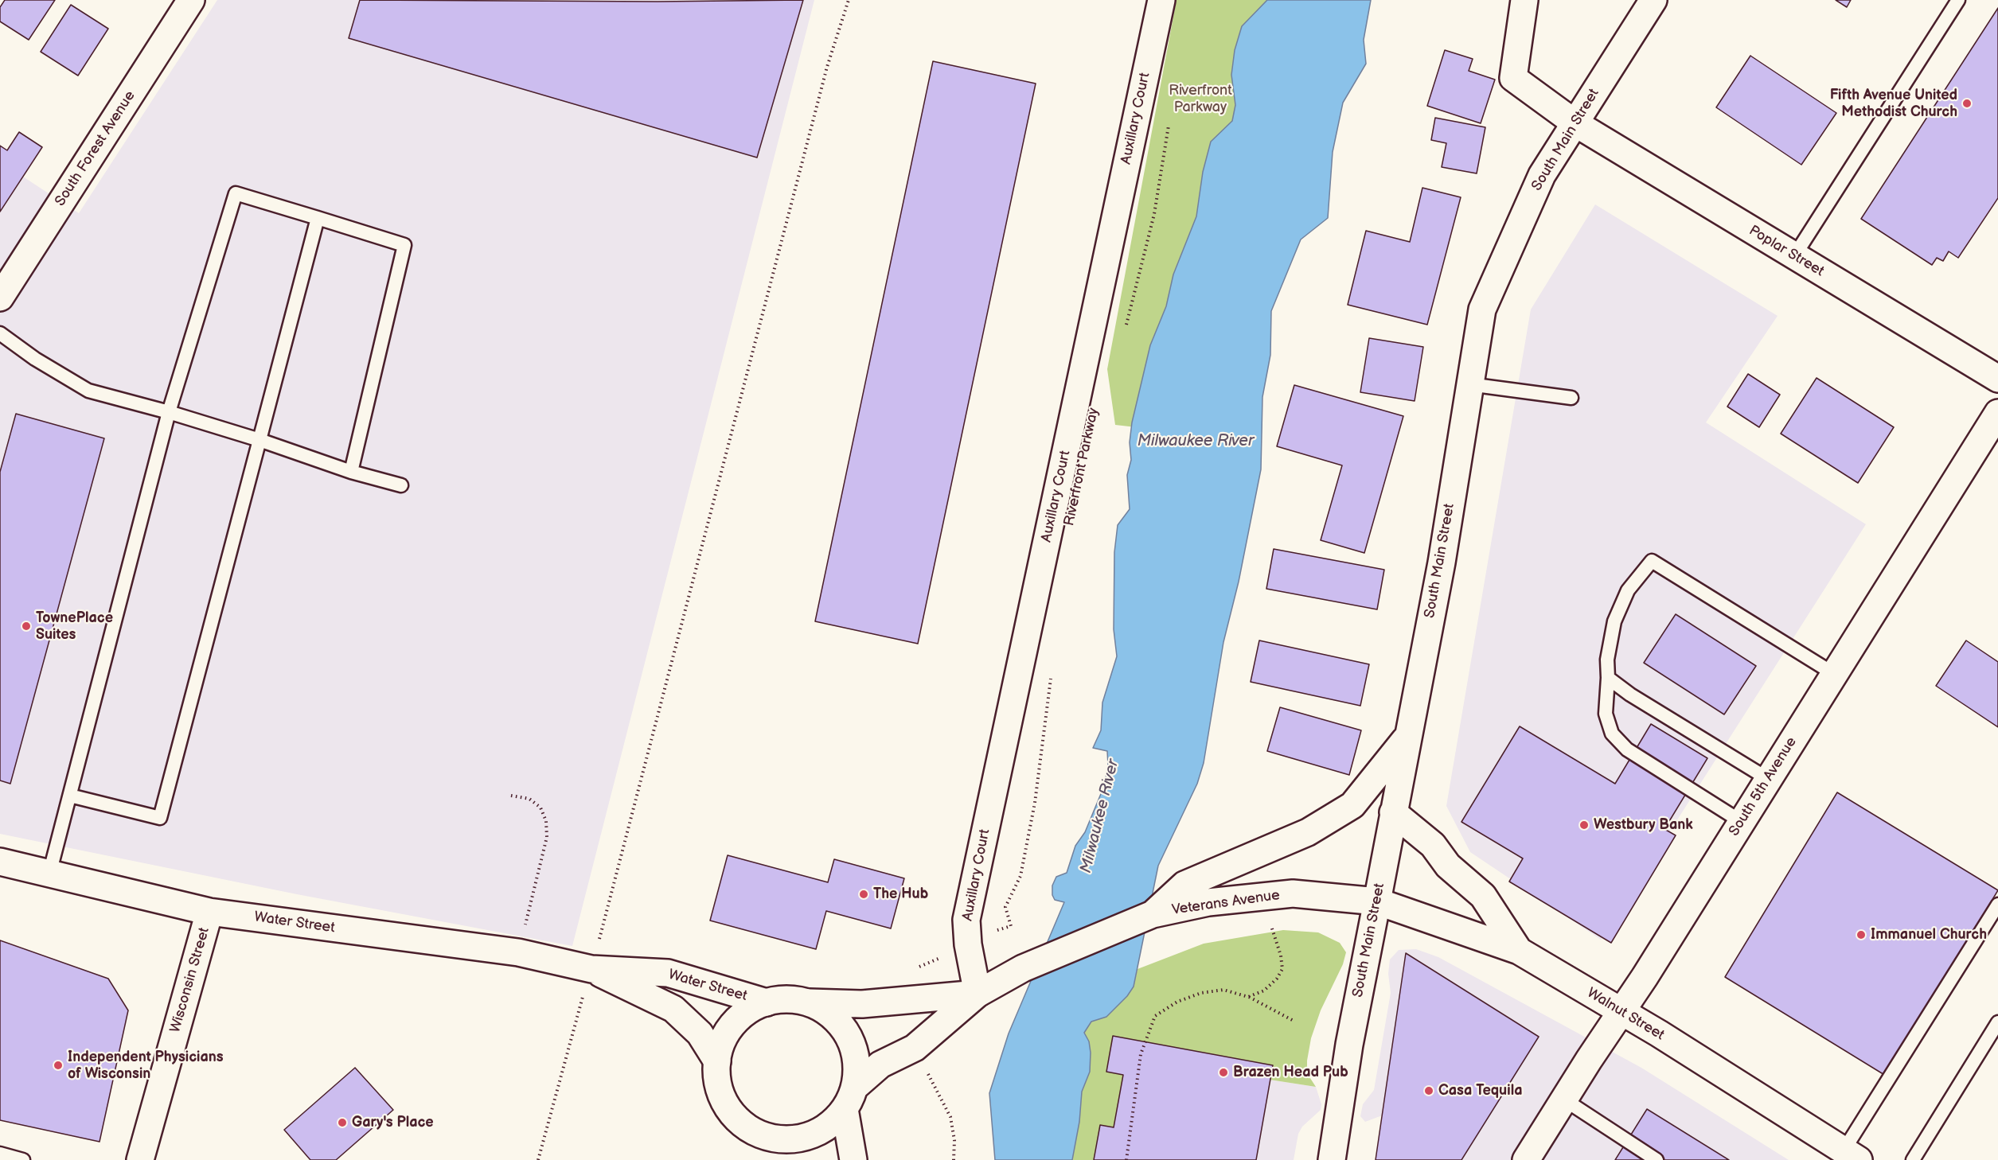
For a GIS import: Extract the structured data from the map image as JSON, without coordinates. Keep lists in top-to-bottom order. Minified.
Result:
{"streets":{"street":["Auxillary Court","South Main Street","South Forest Avenue","Poplar Street","South 5th Avenue","Veterans Avenue","Water Street","Wisconsin Street","Walnut Street"]},"crossings":[["Auxillary Court","Veterans Avenue"],["South Main Street","Poplar Street"],["South Main Street","Veterans Avenue"],["South Main Street","Walnut Street"],["South 5th Avenue","Walnut Street"],["Veterans Avenue","Water Street"],["Veterans Avenue","Walnut Street"],["Water Street","Wisconsin Street"]],"water":["Milwaukee River"],"parks":["Riverfront Parkway"],"places":["Fifth Avenue United Methodist Church","TownePlace Suites","Westbury Bank","The Hub","Immanuel Church","Independent Physicians of Wisconsin","Brazen Head Pub","Casa Tequila","Gary's Place"]}
